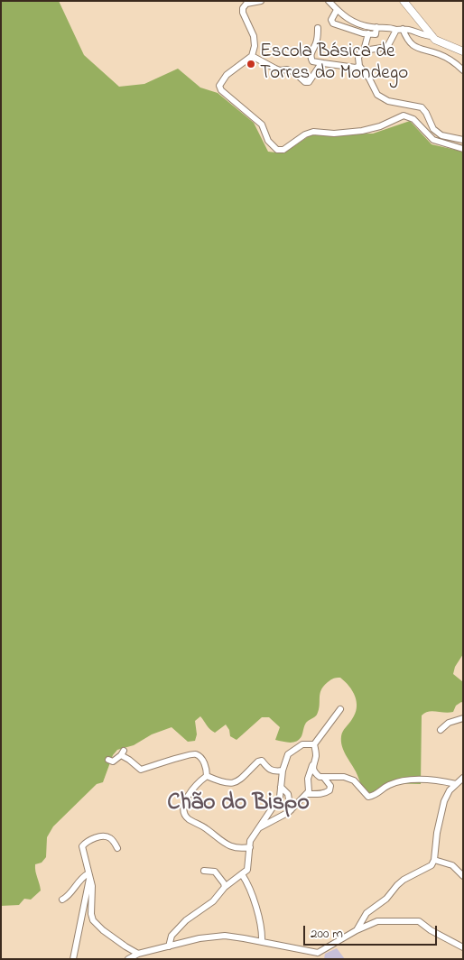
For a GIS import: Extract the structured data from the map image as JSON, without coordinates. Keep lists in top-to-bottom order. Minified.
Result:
{"districts":["Chão do Bispo"],"places":["Escola Básica de Torres do Mondego"],"scale_bar":"200 m"}
